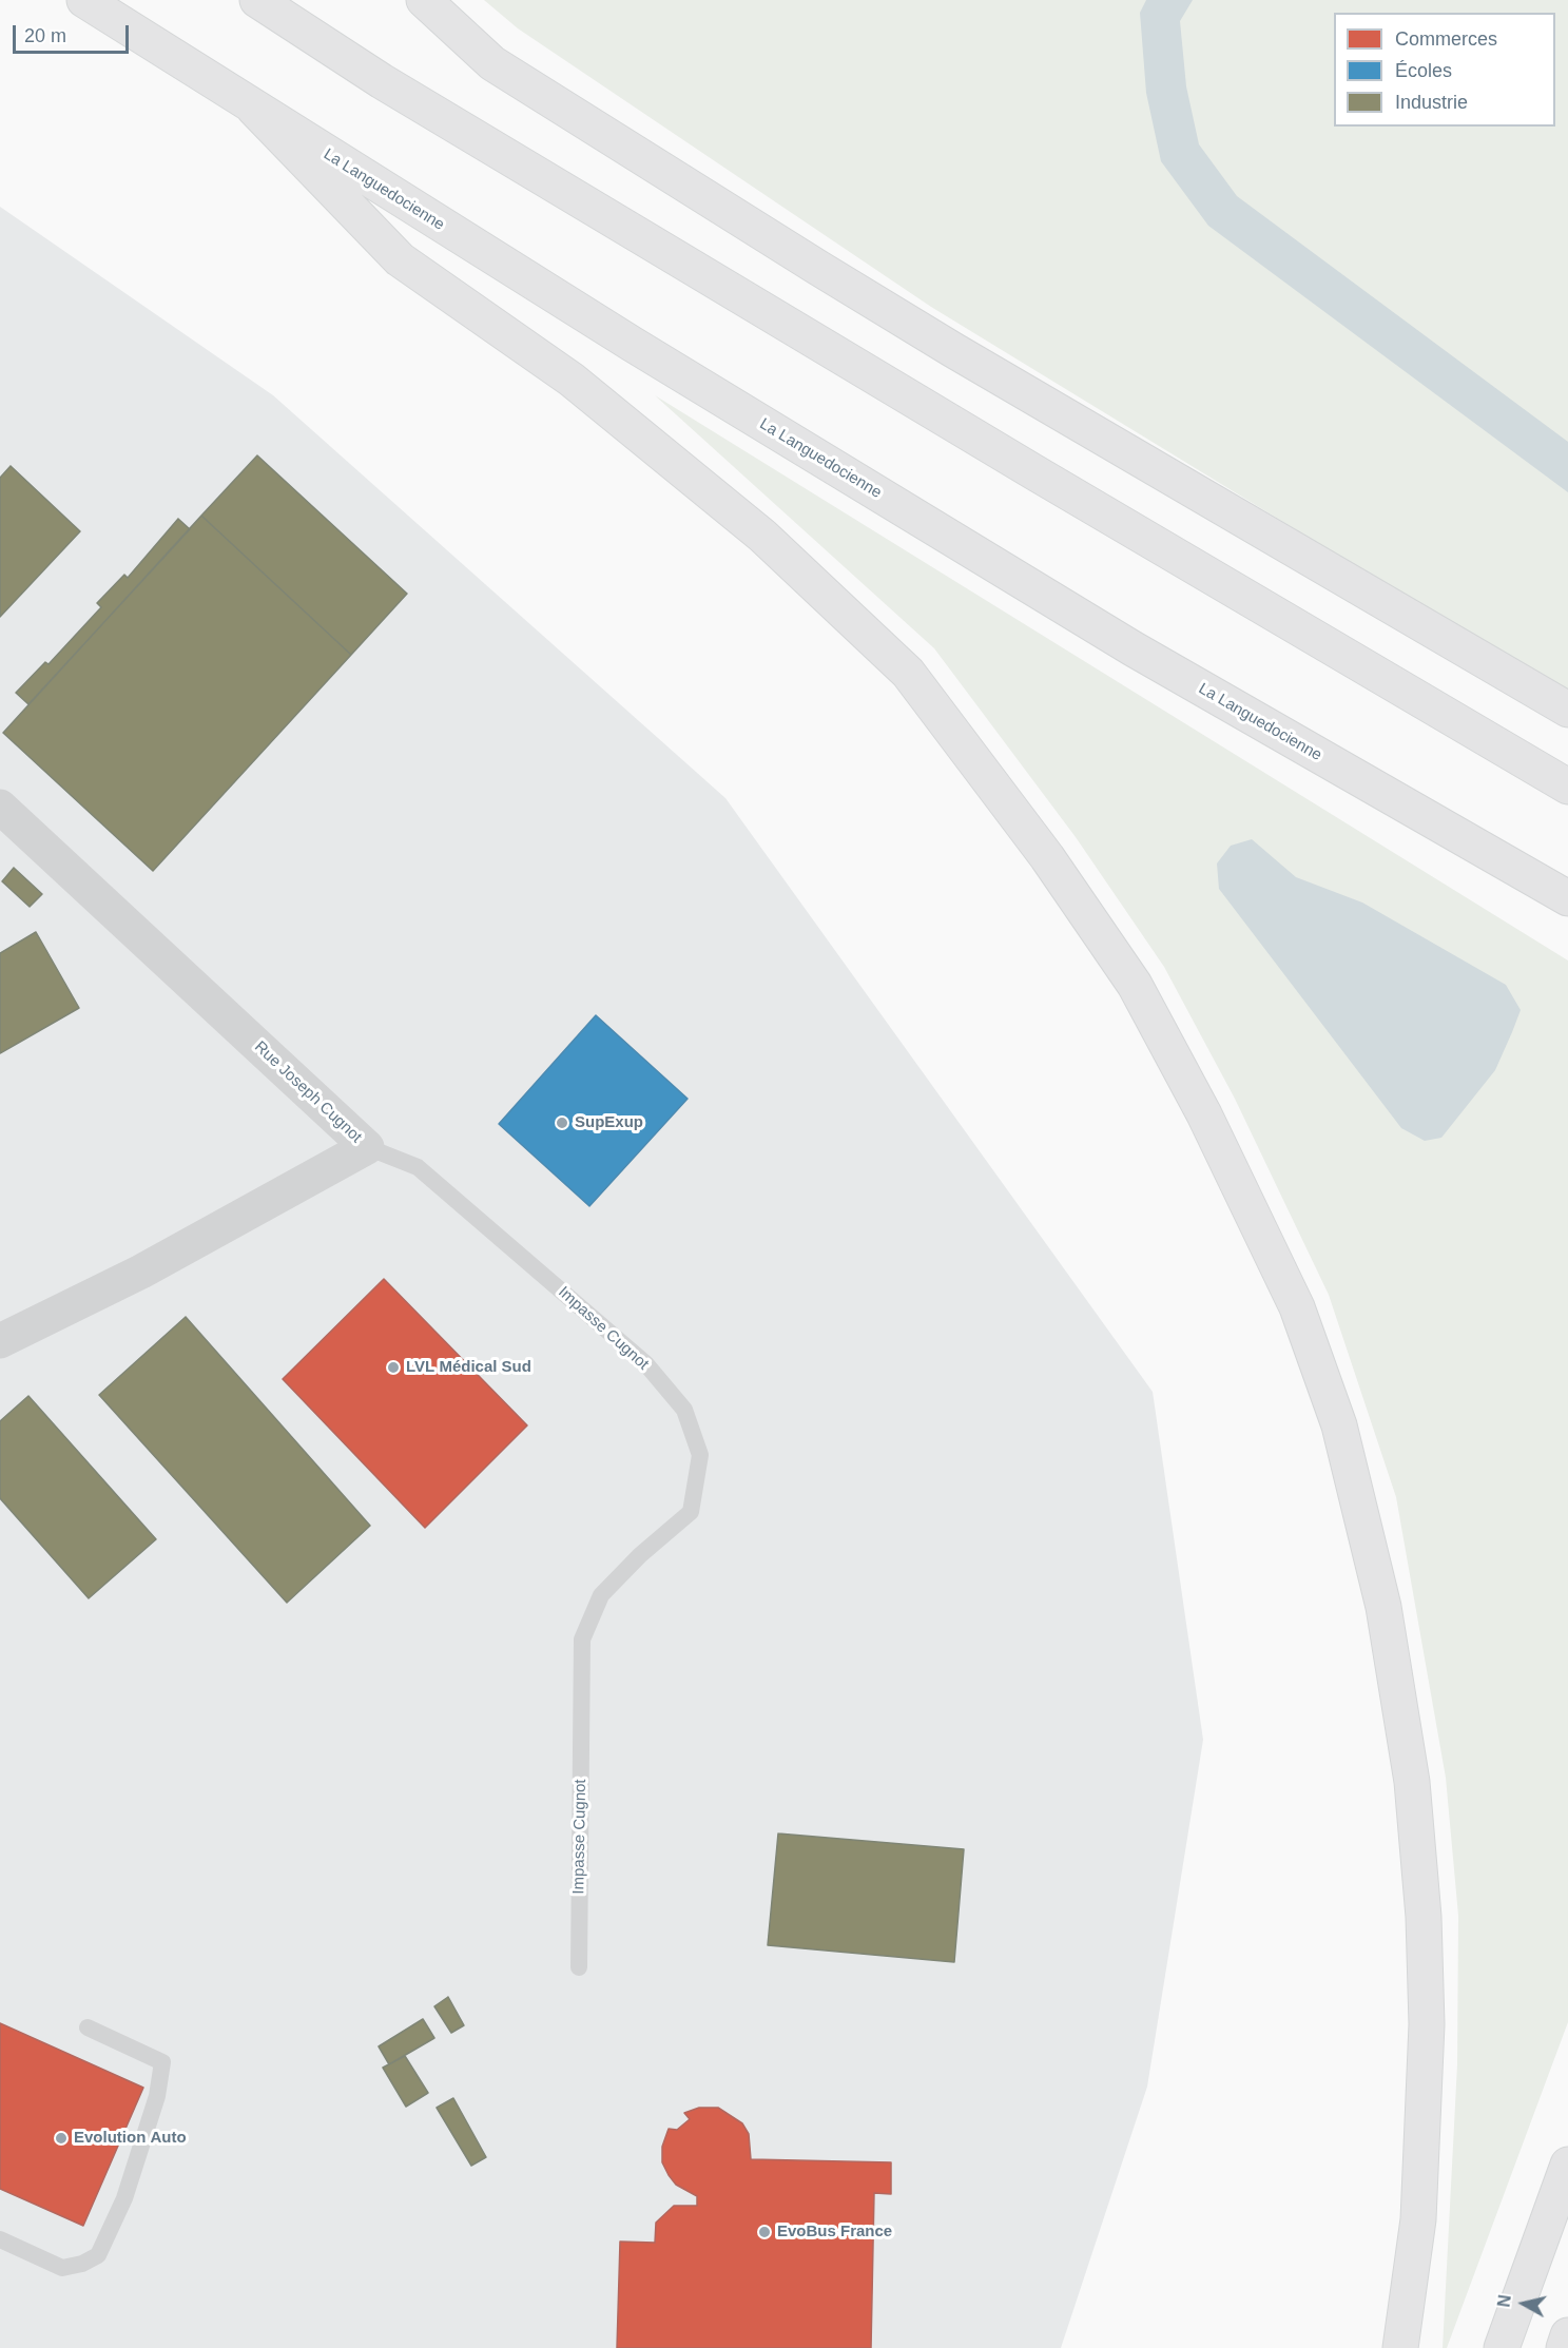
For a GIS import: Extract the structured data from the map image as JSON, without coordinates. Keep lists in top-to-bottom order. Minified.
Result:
{"streets":{"highway":["La Languedocienne"],"street":["Rue Joseph Cugnot"],"lane":["Impasse Cugnot"]},"crossings":[["Rue Joseph Cugnot","Impasse Cugnot"]],"places":["SupExup","LVL Médical Sud","Evolution Auto","EvoBus France"],"legend":["Commerces","Écoles","Industrie"],"scale_bar":"20 m","north":"left"}
